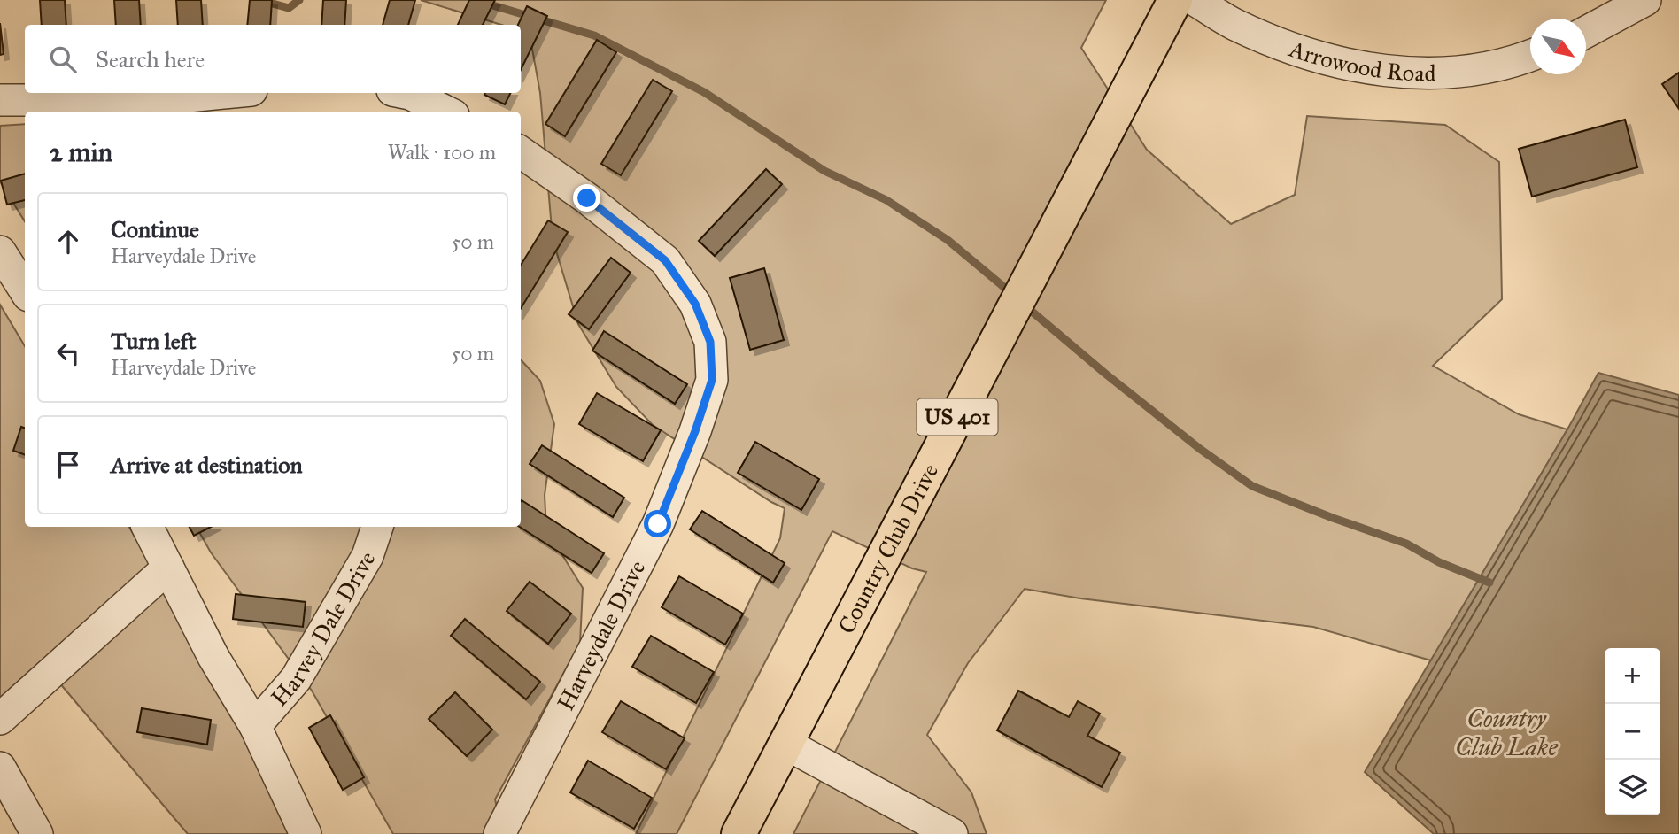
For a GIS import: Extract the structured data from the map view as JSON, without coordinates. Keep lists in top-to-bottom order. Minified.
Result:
{"streets":{"main road":["US 401","Country Club Drive"],"street":["Arrowood Road","Harvey Dale Drive","Harveydale Drive"]},"water":["Country Club Lake"],"north":"bottom right","page":{"search":"Search here","heading":["2 min","Walk · 100 m"],"list":[["Continue","Harveydale Drive","50 m"],["Turn left","Harveydale Drive","50 m"],"Arrive at destination"],"map_buttons":["+","−"]}}
